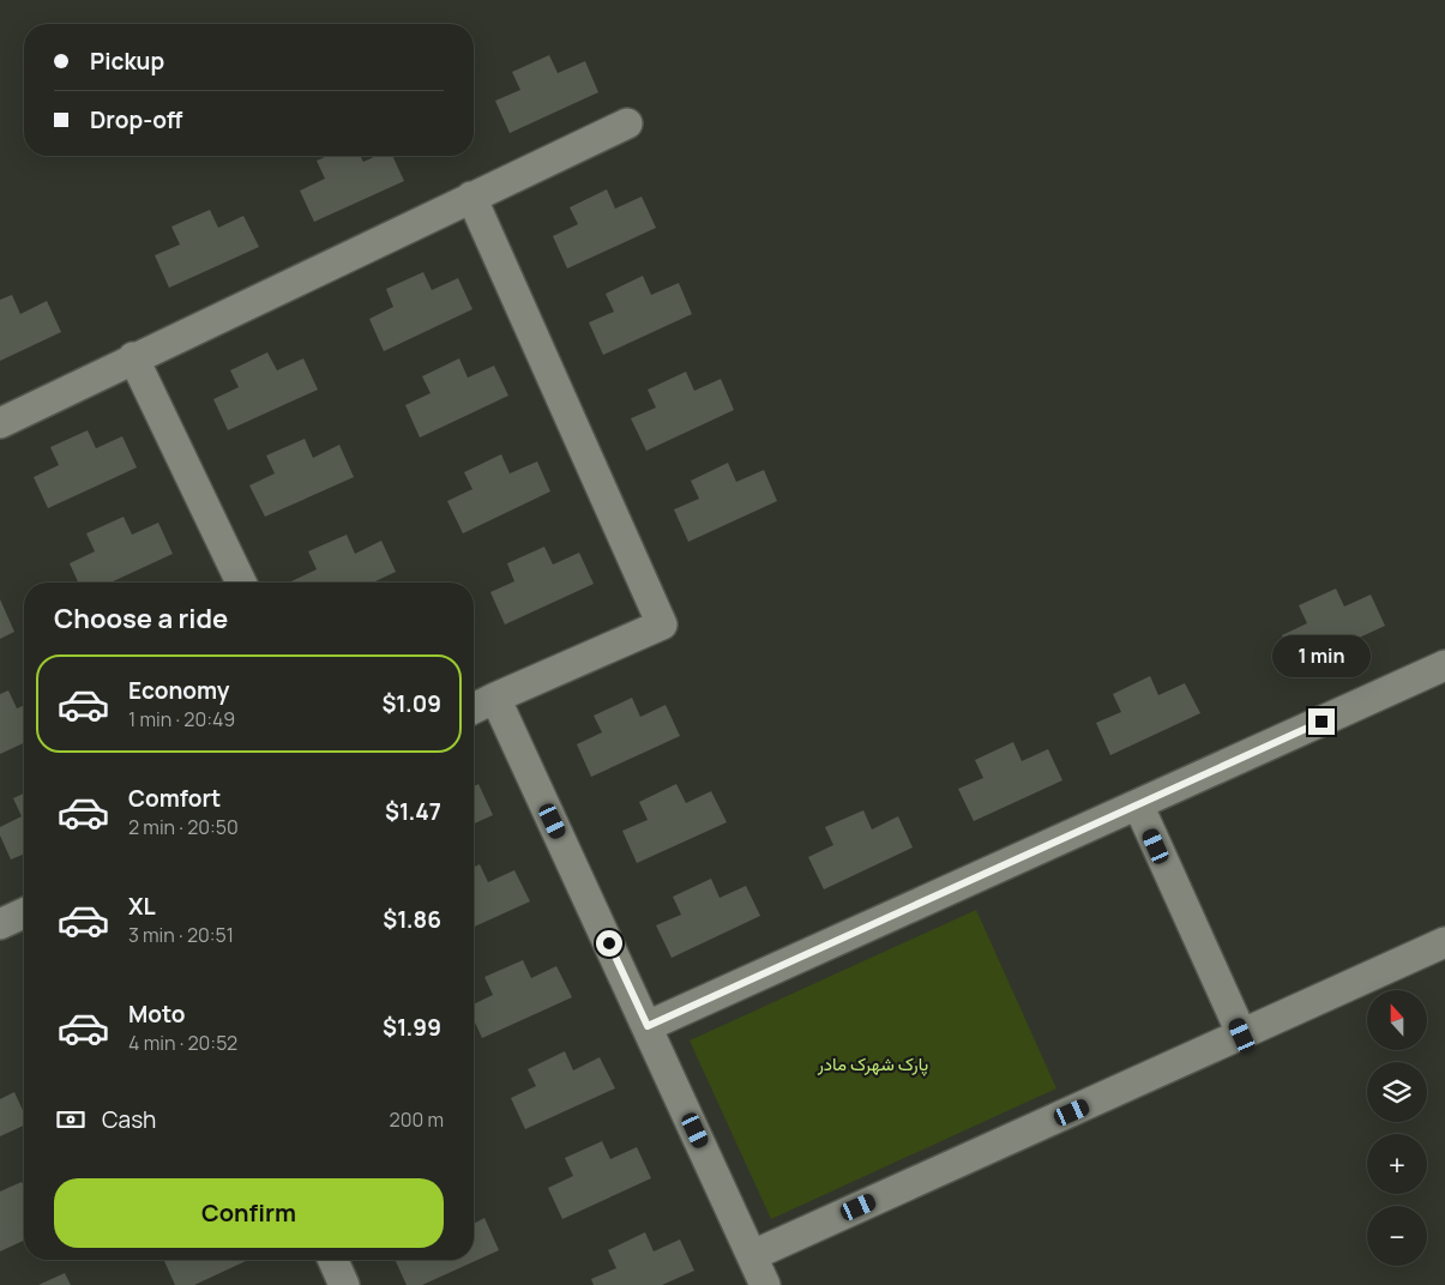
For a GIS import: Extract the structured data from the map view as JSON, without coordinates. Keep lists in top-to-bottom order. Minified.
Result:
{"parks":["پارک شهرک مادر"],"north":"top","page":{"banner":["Pickup","Drop-off"],"heading":"Choose a ride","bubble":"1 min","list":[{"name":"Economy","note":"1 min · 20:49","value":"$1.09"},{"name":"Comfort","note":"2 min · 20:50","value":"$1.47"},{"name":"XL","note":"3 min · 20:51","value":"$1.86"},{"name":"Moto","note":"4 min · 20:52","value":"$1.99"}],"map_buttons":["+","−"],"pay":["Cash","200 m"],"buttons":"Confirm"}}
